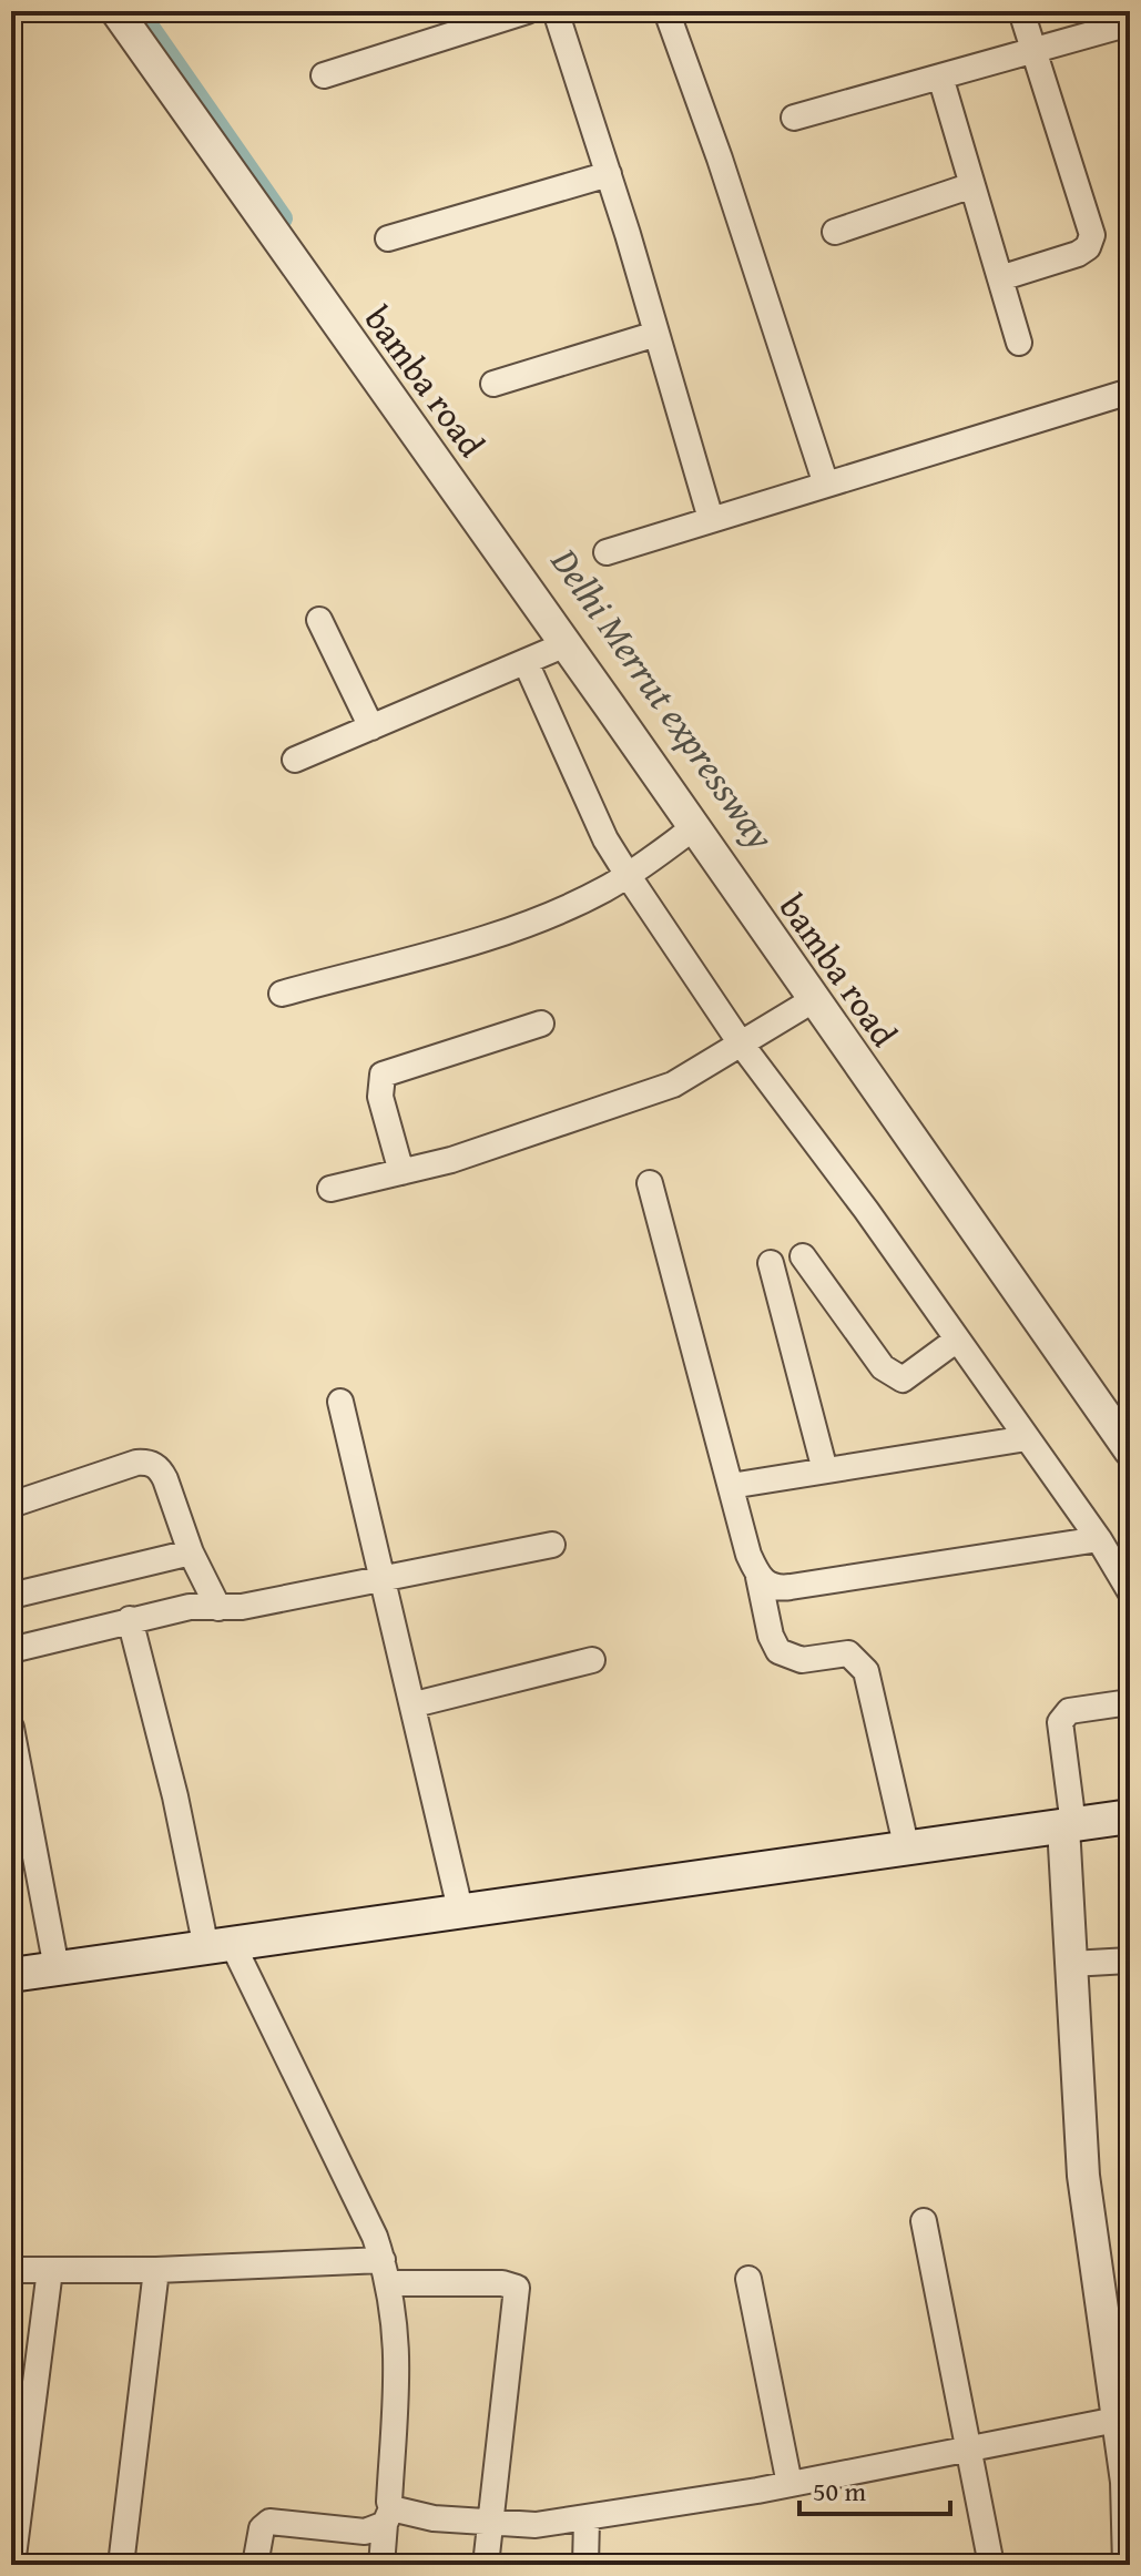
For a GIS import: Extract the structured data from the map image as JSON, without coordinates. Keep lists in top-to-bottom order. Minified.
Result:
{"streets":{"street":["bamba road"]},"water":["Delhi Merrut expressway"],"scale_bar":"50 m"}
